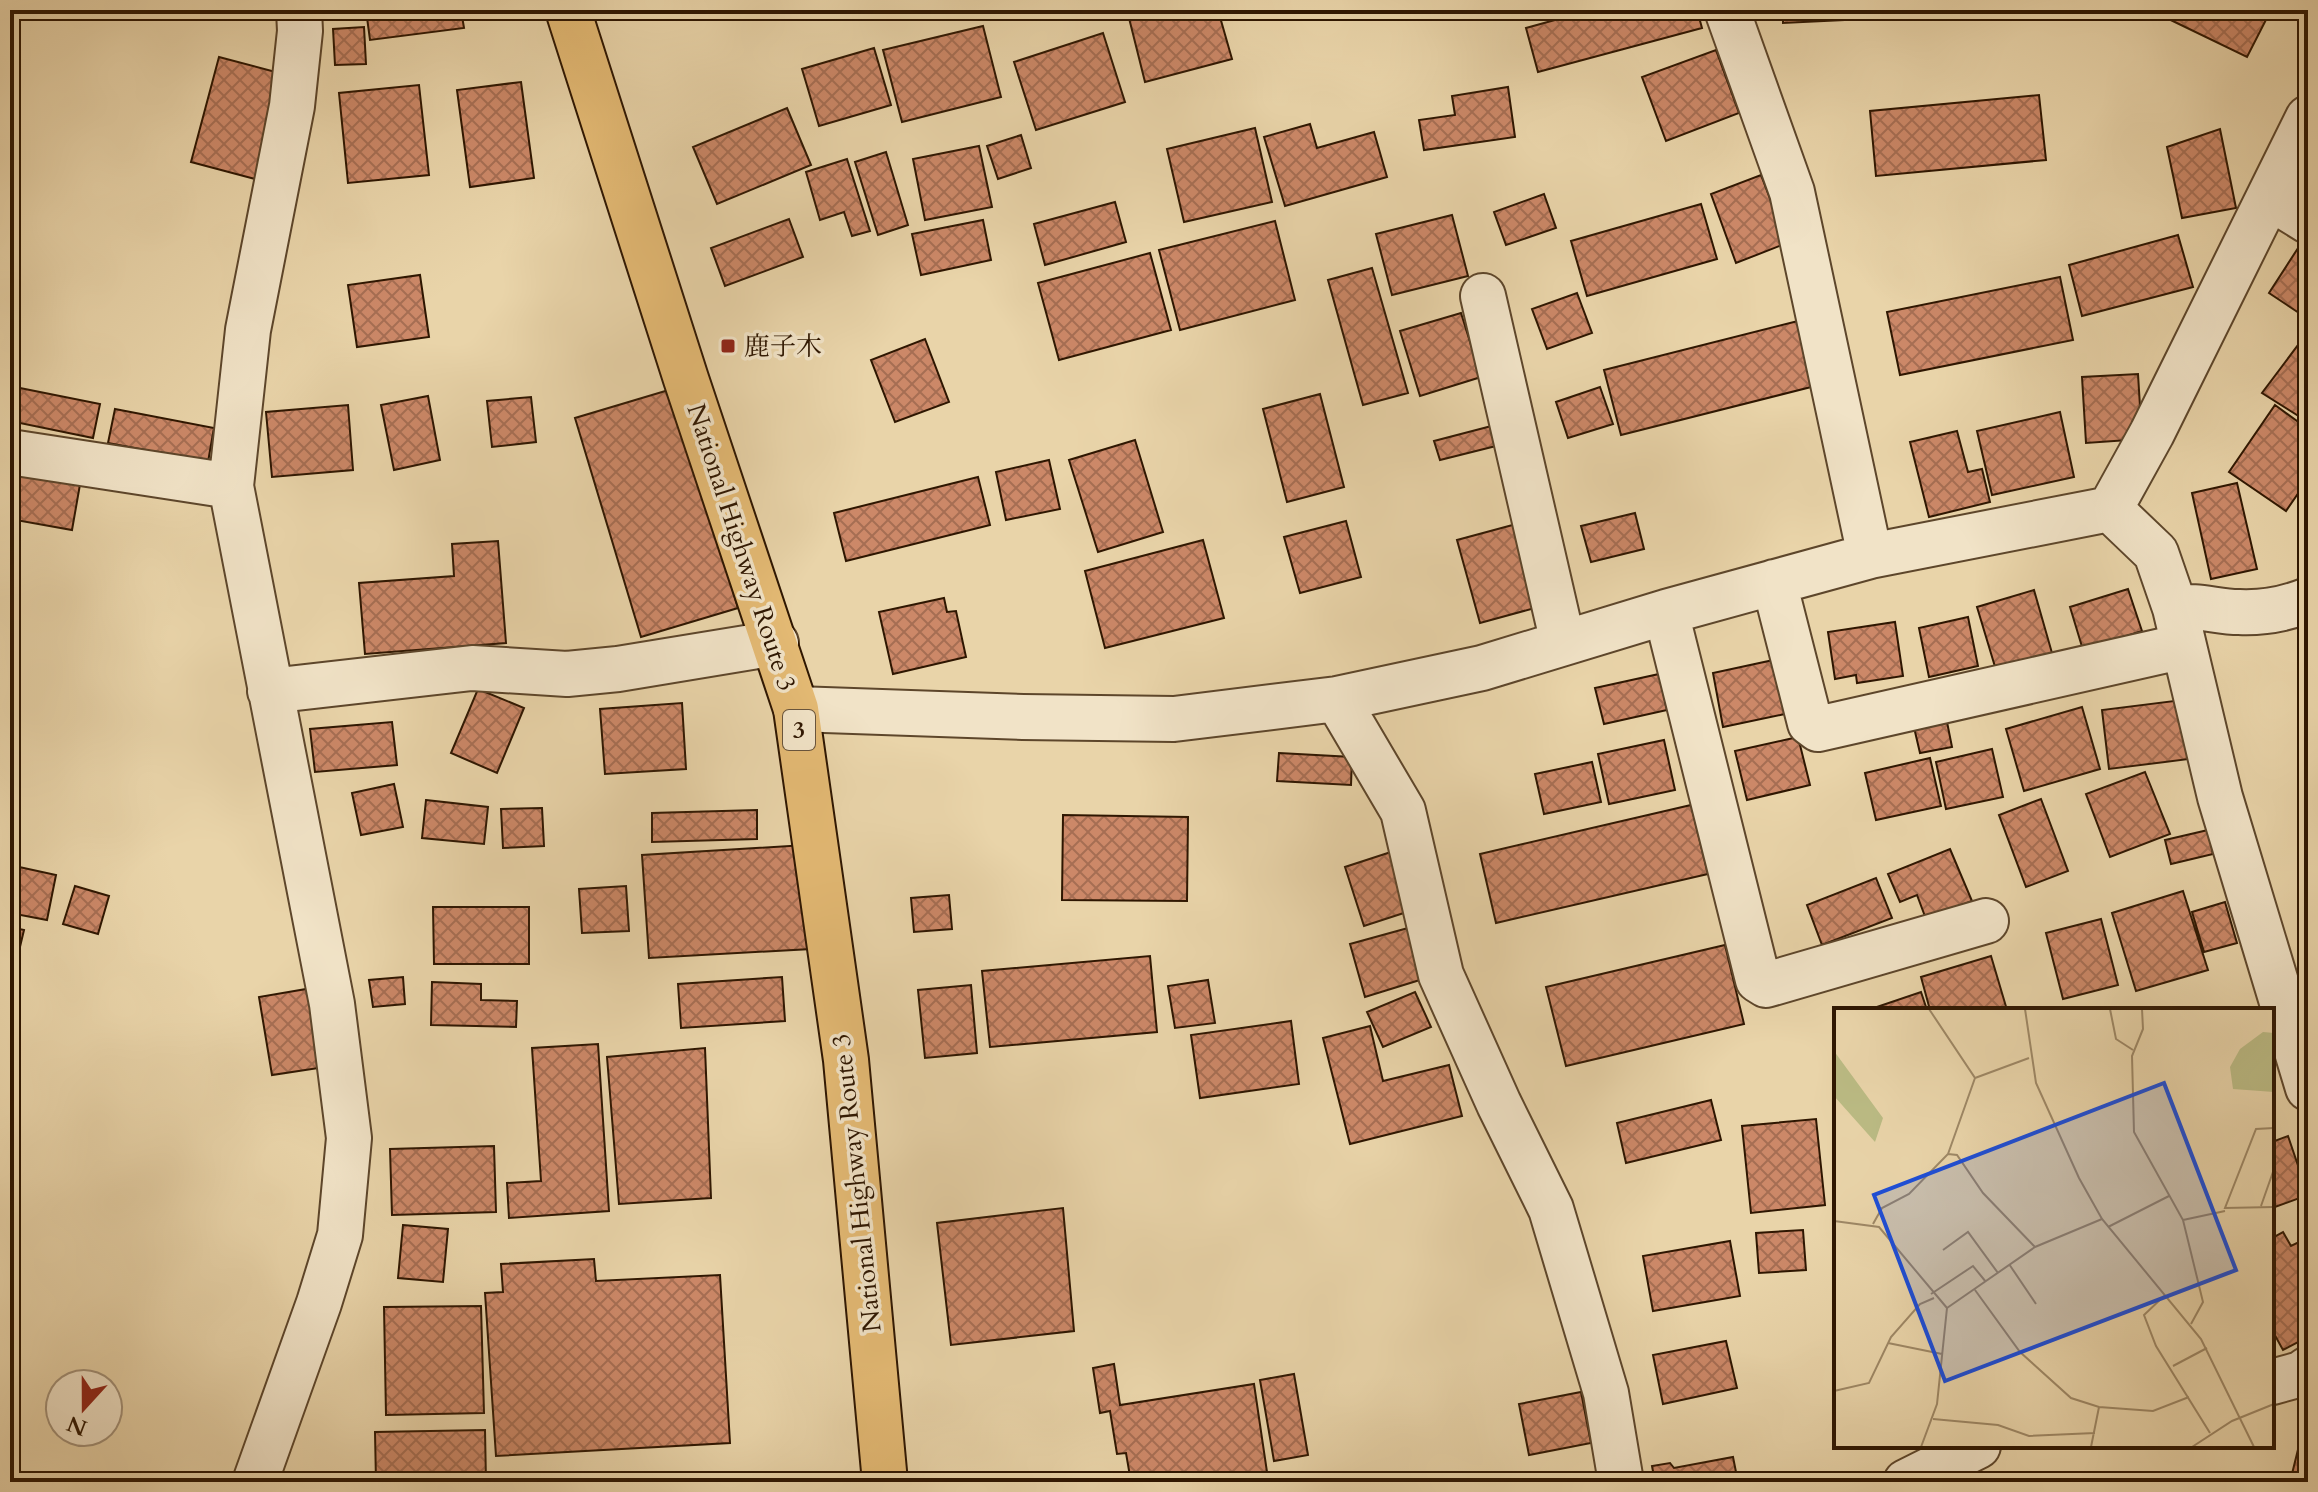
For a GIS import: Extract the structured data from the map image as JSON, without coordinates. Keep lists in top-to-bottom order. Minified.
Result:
{"streets":{"highway":["National Highway Route 3","3"]},"places":{"transit":["鹿子木"]},"north":"bottom"}
